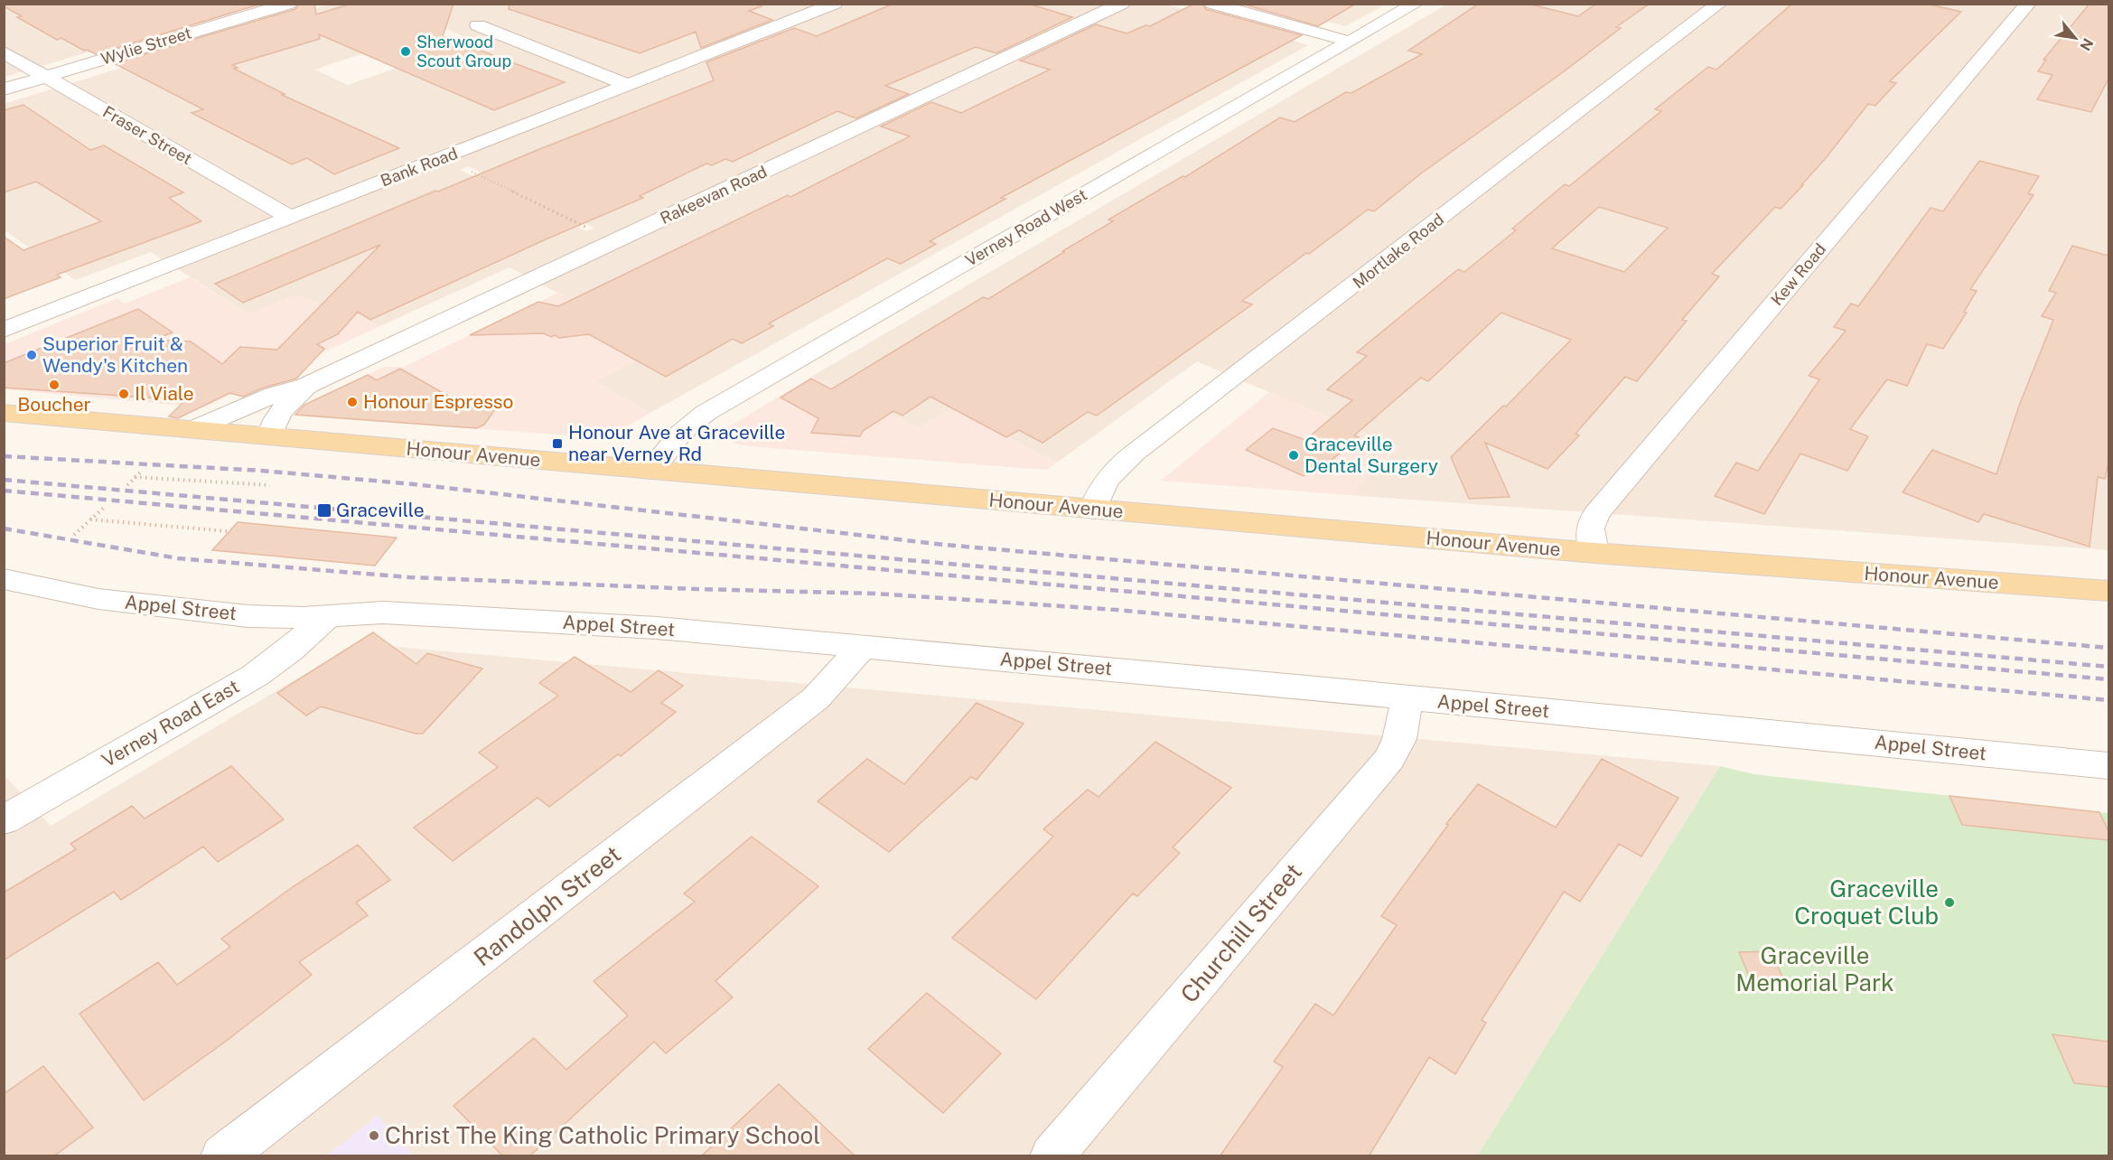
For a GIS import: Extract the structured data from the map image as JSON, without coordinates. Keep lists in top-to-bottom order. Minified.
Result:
{"streets":{"main road":["Honour Avenue"],"street":["Wylie Street","Fraser Street","Bank Road","Rakeevan Road","Verney Road West","Mortlake Road","Kew Road","Appel Street","Verney Road East","Randolph Street","Churchill Street"]},"crossings":[["Wylie Street","Fraser Street"],["Fraser Street","Bank Road"],["Rakeevan Road","Honour Avenue"],["Verney Road West","Honour Avenue"],["Mortlake Road","Honour Avenue"],["Kew Road","Honour Avenue"],["Appel Street","Verney Road East"],["Appel Street","Randolph Street"],["Appel Street","Churchill Street"]],"parks":["Graceville Memorial Park"],"places":{"other":["Sherwood Scout Group","Superior Fruit & Wendy's Kitchen","Boucher","Il Viale","Honour Espresso","Graceville Dental Surgery","Graceville Croquet Club","Christ The King Catholic Primary School"],"transit":["Honour Ave at Graceville near Verney Rd","Graceville"]},"north":"bottom right"}
